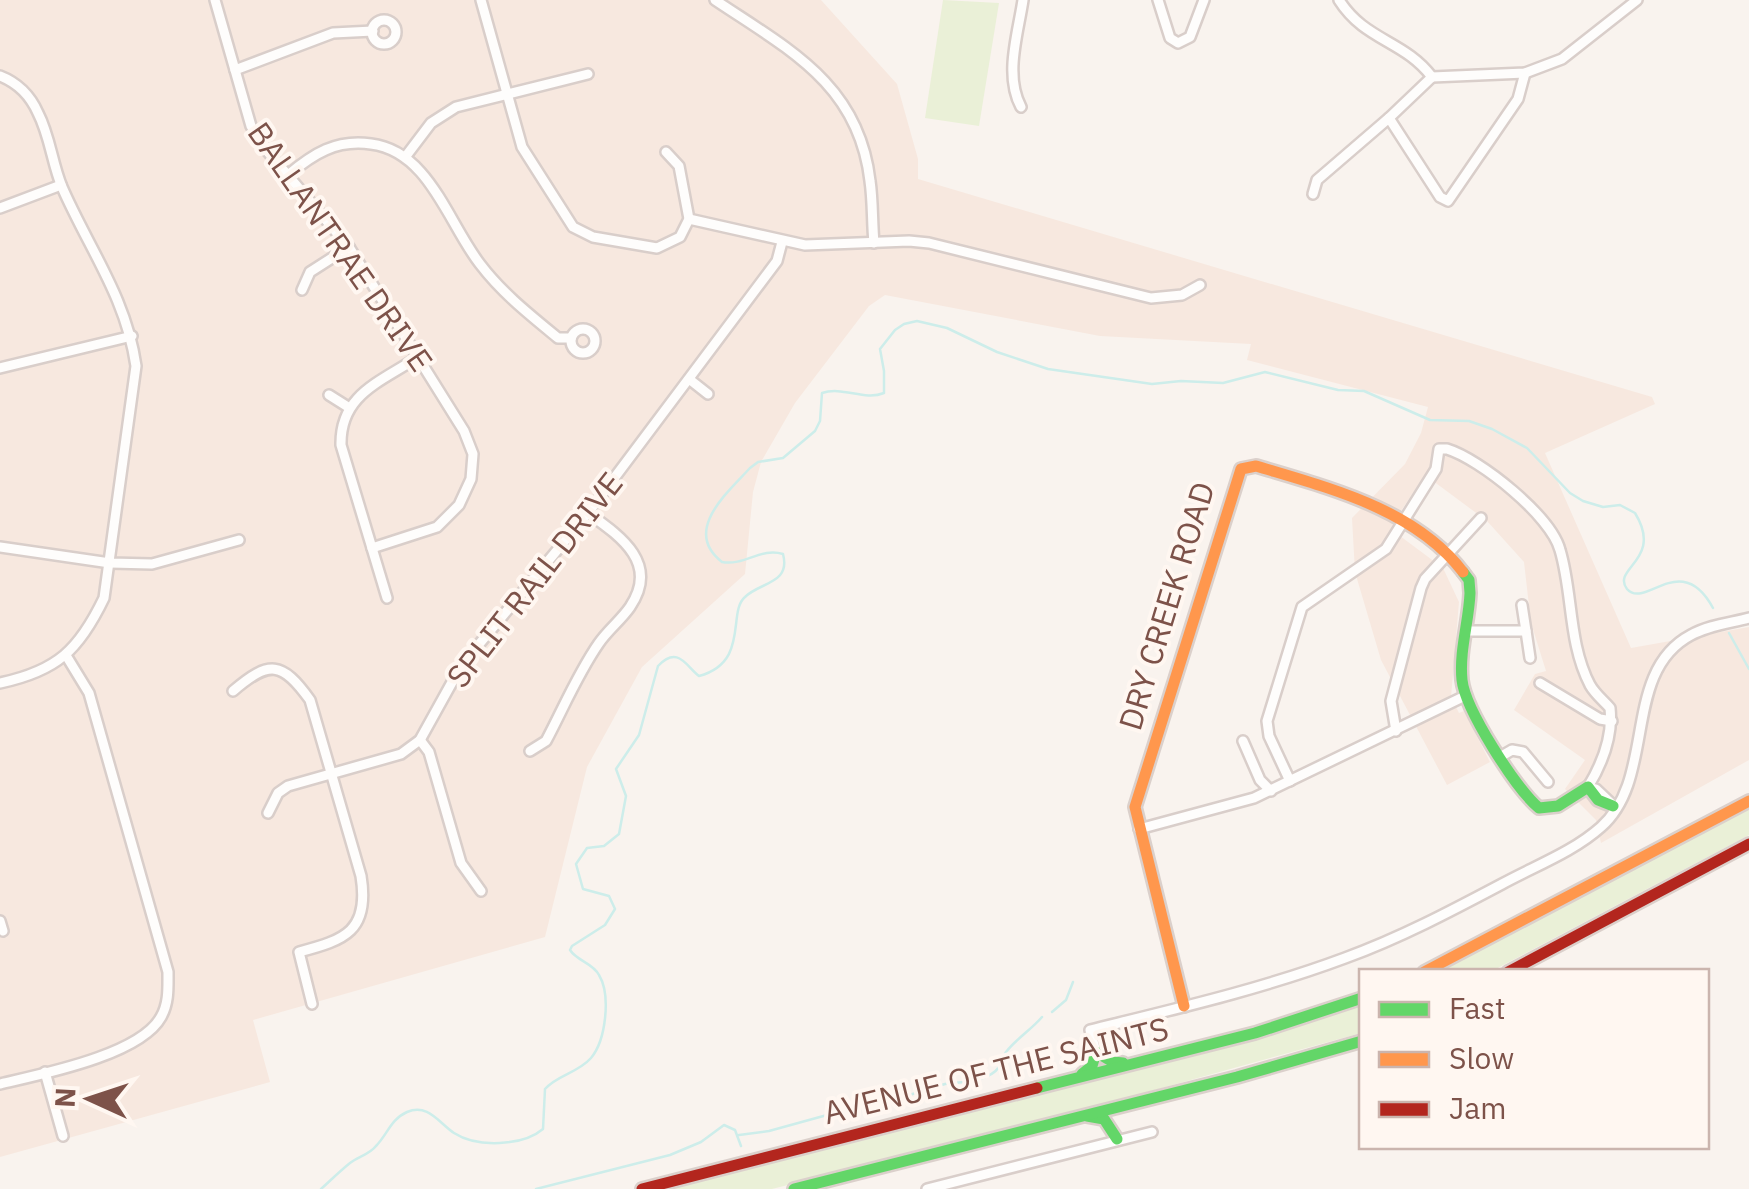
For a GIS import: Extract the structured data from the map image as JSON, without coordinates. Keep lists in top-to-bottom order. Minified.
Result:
{"streets":{"main road":["DRY CREEK ROAD","AVENUE OF THE SAINTS"],"street":["BALLANTRAE DRIVE","SPLIT RAIL DRIVE"]},"legend":["Fast","Slow","Jam"],"north":"left"}
